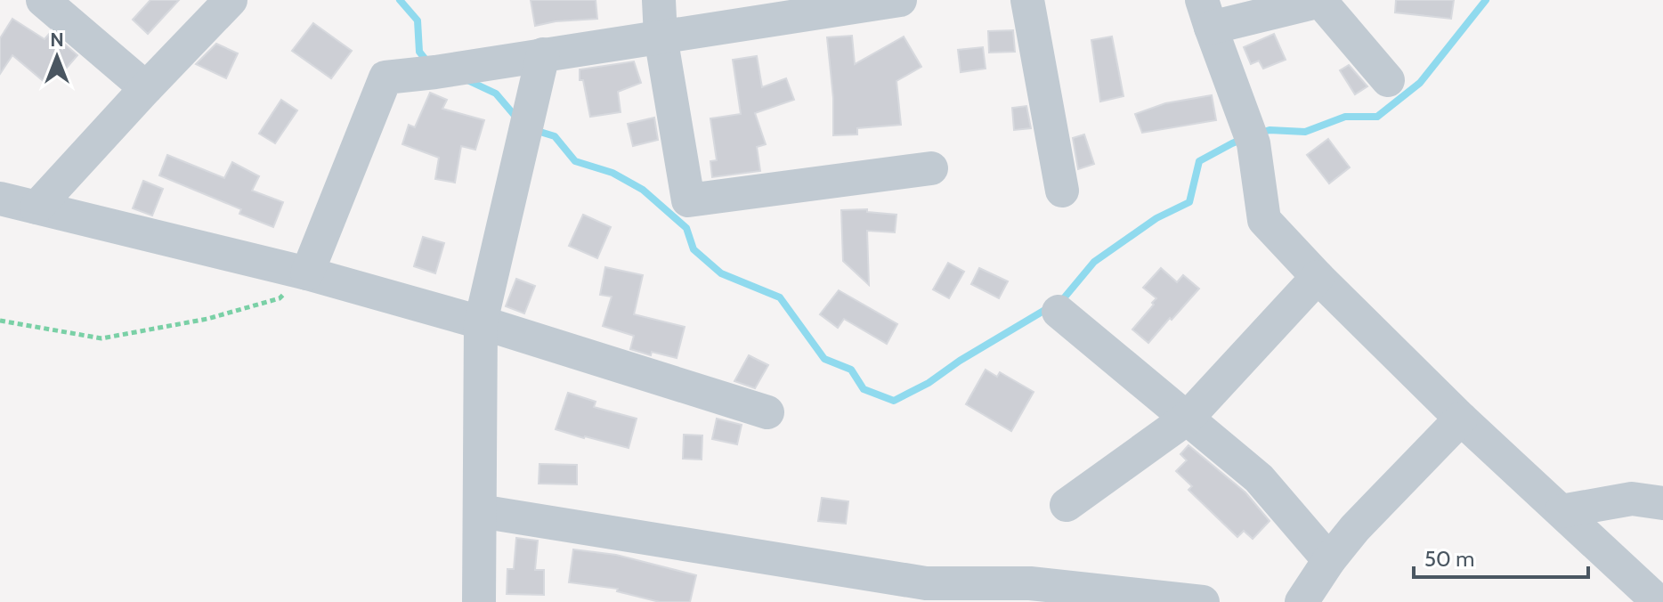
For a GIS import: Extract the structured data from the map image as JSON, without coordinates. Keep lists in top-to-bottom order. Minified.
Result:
{"scale_bar":"50 m","north":"top"}
